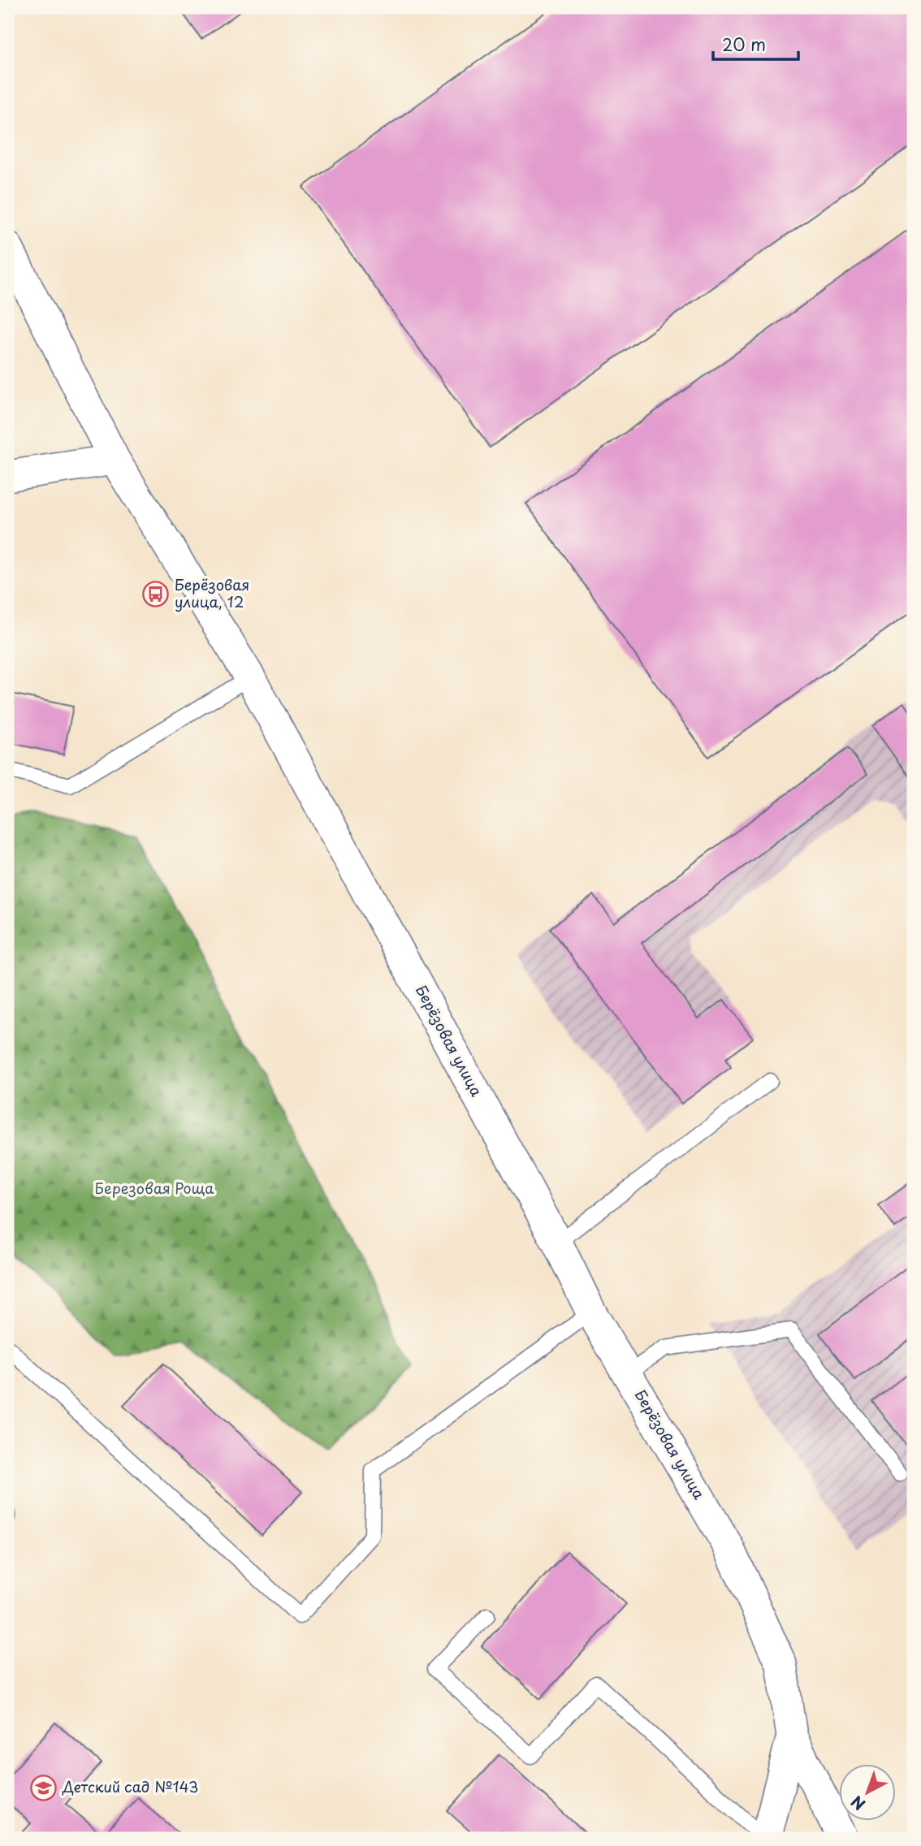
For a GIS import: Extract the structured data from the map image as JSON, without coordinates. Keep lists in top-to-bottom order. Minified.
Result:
{"streets":{"street":["Берёзовая улица"]},"parks":["Березовая Роща"],"places":{"bus stop":["Берёзовая улица, 12"],"school or university":["Детский сад №143"]},"scale_bar":"20 m","north":"bottom left"}
